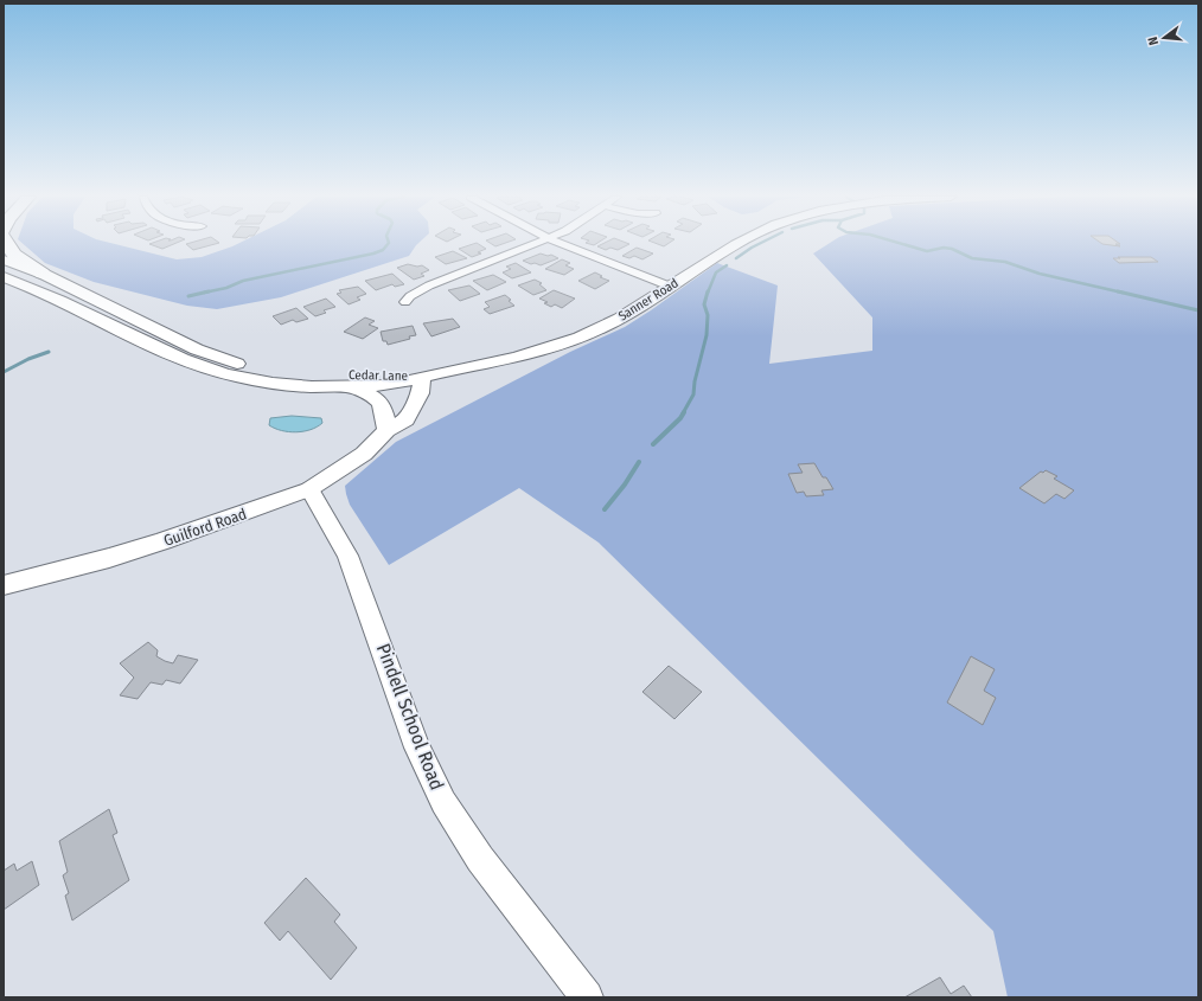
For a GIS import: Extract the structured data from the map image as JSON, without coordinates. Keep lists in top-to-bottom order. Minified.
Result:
{"streets":{"main road":["Sanner Road","Cedar Lane","Guilford Road"],"street":["Pindell School Road"]},"crossings":[["Sanner Road","Cedar Lane"],["Sanner Road","Guilford Road"],["Cedar Lane","Guilford Road"],["Guilford Road","Pindell School Road"]],"north":"left"}
